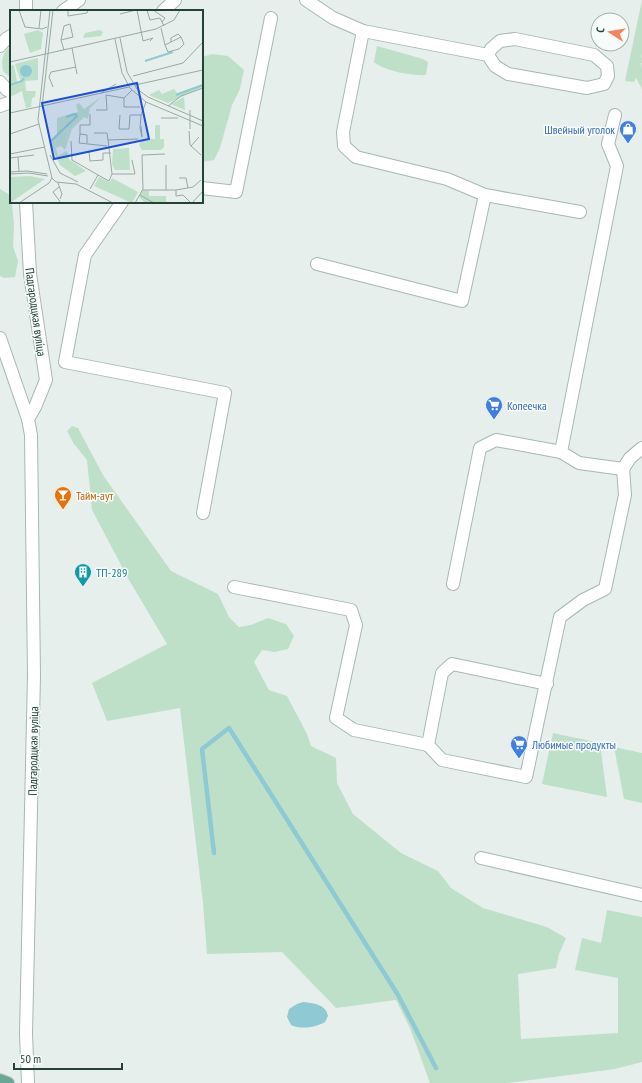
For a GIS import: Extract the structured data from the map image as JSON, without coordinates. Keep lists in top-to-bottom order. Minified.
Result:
{"streets":{"street":["Падгародцкая вуліца"]},"places":{"shop":["Швейный уголок"],"supermarket":["Копеечка","Любимые продукты"],"bar":["Тайм-аут"],"building":["ТП-289"]},"scale_bar":"50 m","north":"left"}
